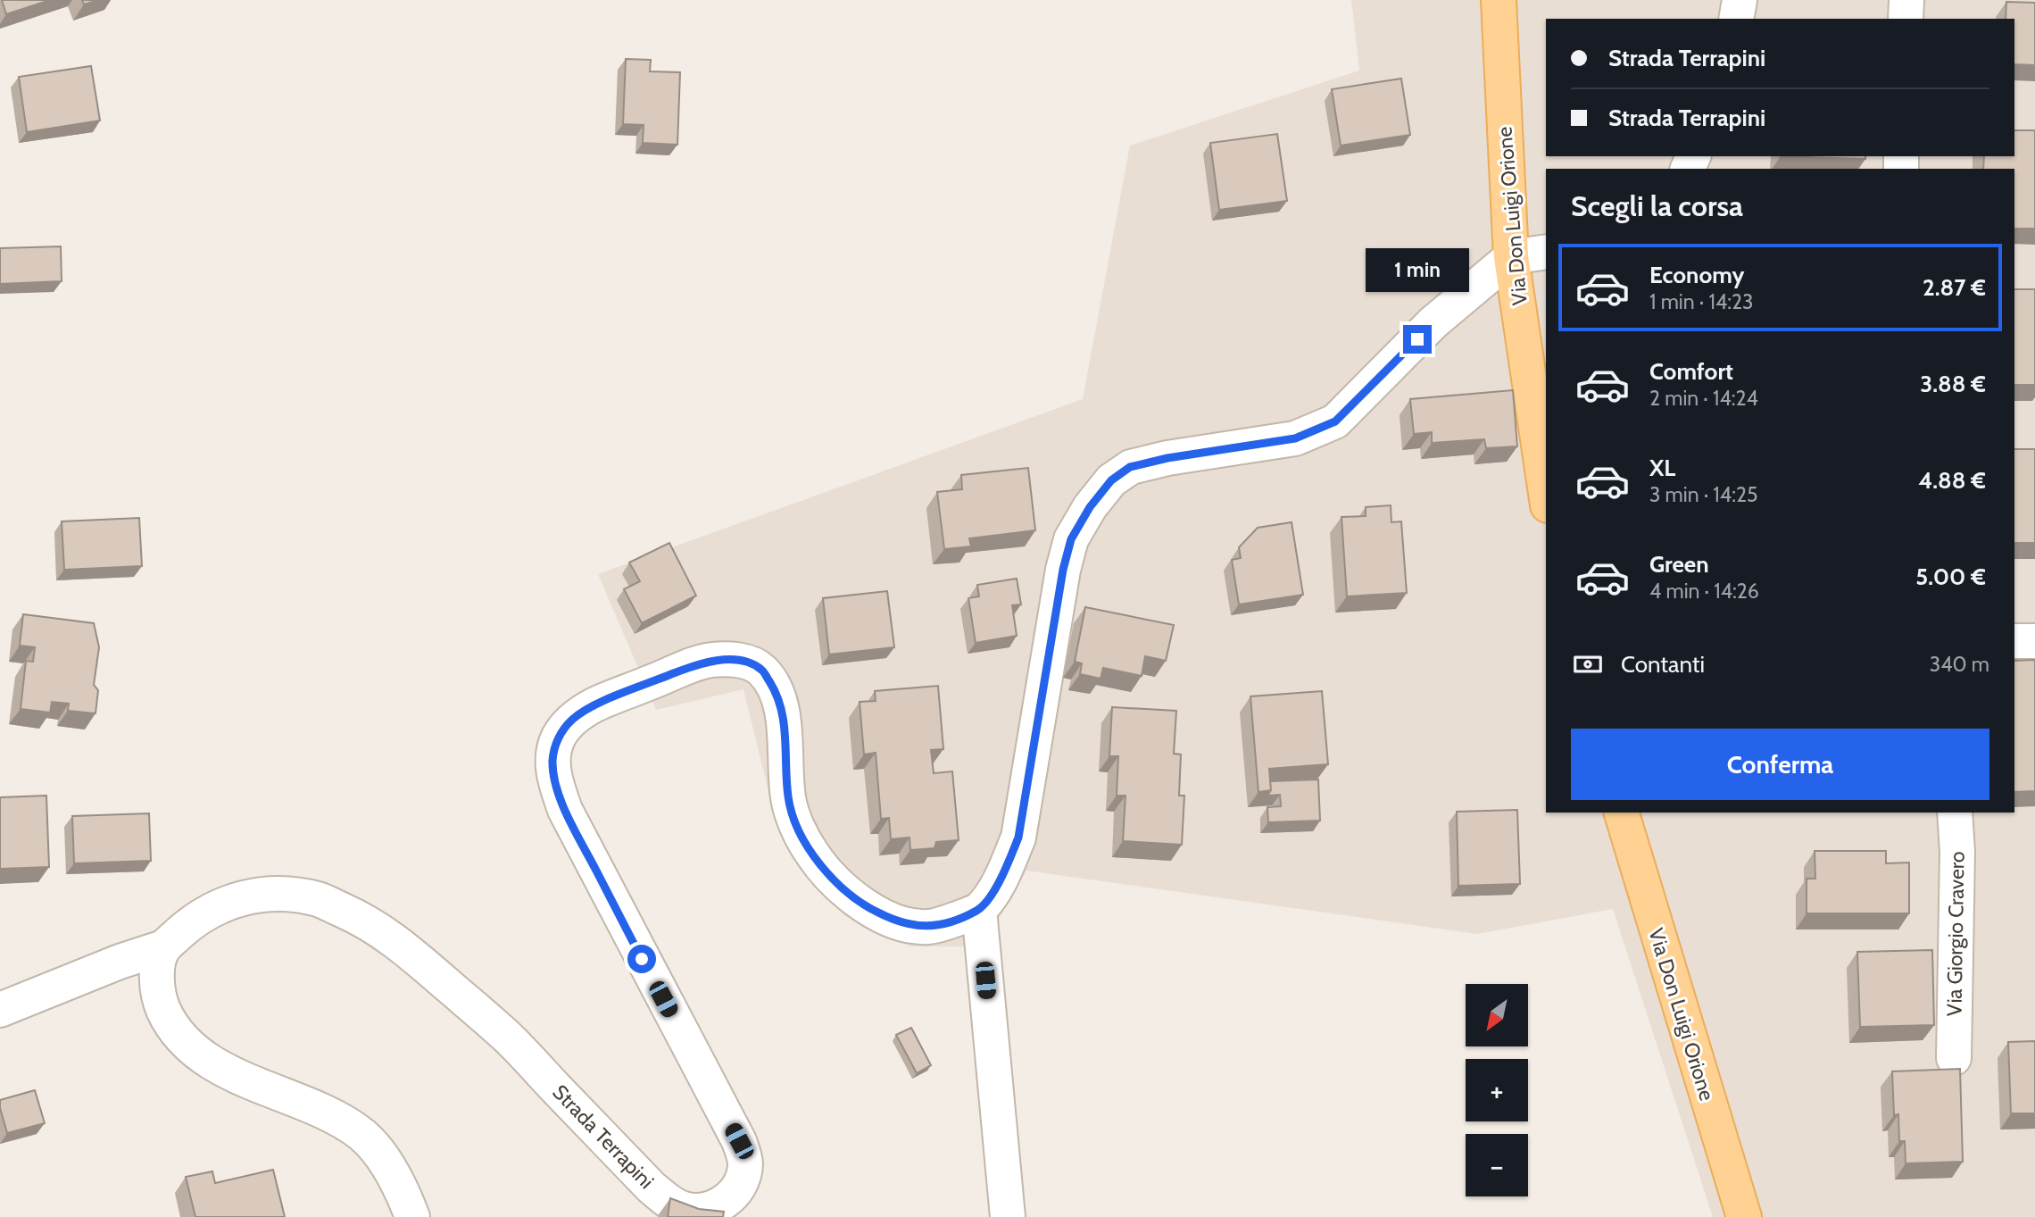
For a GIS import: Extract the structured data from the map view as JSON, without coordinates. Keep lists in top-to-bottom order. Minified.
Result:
{"streets":{"main road":["Via Don Luigi Orione"],"street":["Via Giorgio Cravero","Strada Terrapini"]},"north":"bottom left","page":{"banner":["Strada Terrapini","Strada Terrapini"],"heading":"Scegli la corsa","list":[{"name":"Economy","note":"1 min · 14:23","value":"2.87 €"},{"name":"Comfort","note":"2 min · 14:24","value":"3.88 €"},{"name":"XL","note":"3 min · 14:25","value":"4.88 €"},{"name":"Green","note":"4 min · 14:26","value":"5.00 €"}],"bubble":"1 min","pay":["Contanti","340 m"],"buttons":"Conferma","map_buttons":["+","−"]}}
